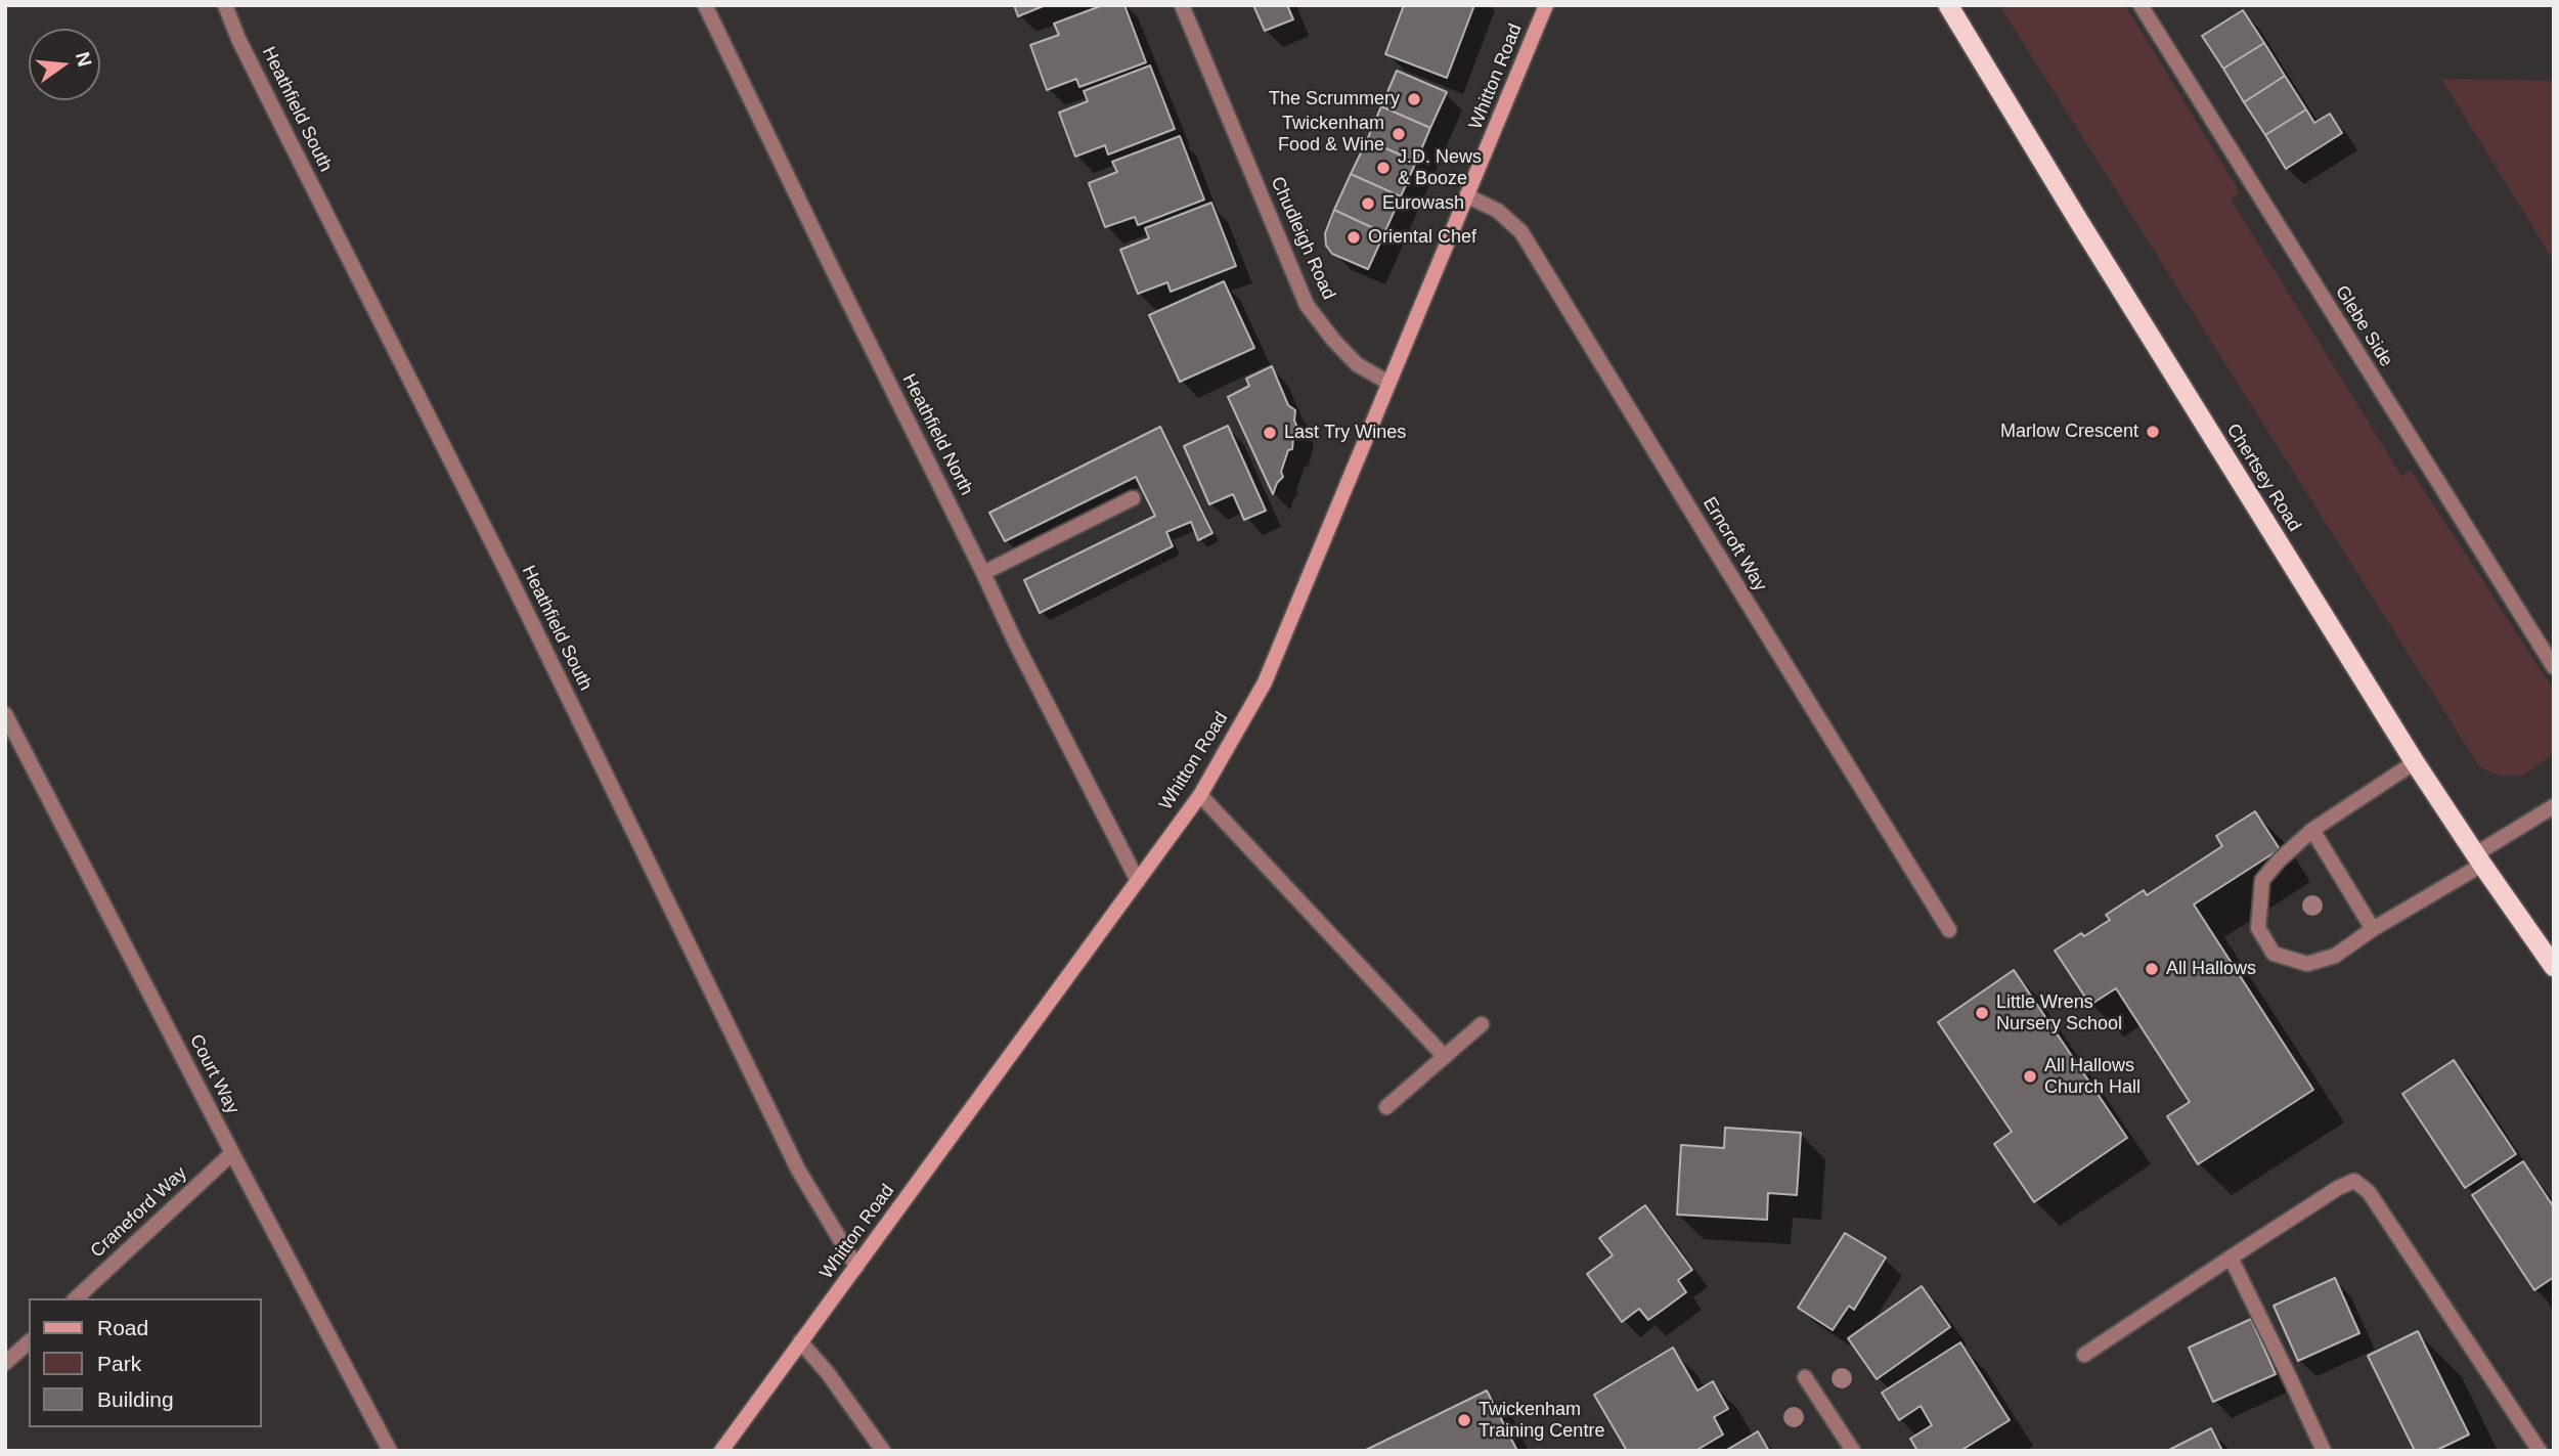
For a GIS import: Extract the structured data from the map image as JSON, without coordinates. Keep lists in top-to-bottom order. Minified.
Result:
{"streets":{"highway":["Chertsey Road"],"main road":["Whitton Road"],"street":["Heathfield South","Chudleigh Road","Glebe Side","Heathfield North","Erncroft Way","Court Way","Craneford Way"]},"crossings":[["Whitton Road","Heathfield South"],["Whitton Road","Chudleigh Road"],["Whitton Road","Heathfield North"],["Whitton Road","Erncroft Way"],["Court Way","Craneford Way"]],"places":["The Scrummery","Twickenham Food & Wine","J.D. News & Booze","Eurowash","Oriental Chef","Marlow Crescent","Last Try Wines","All Hallows","Little Wrens Nursery School","All Hallows Church Hall","Twickenham Training Centre"],"legend":["Road","Park","Building"],"north":"right"}
